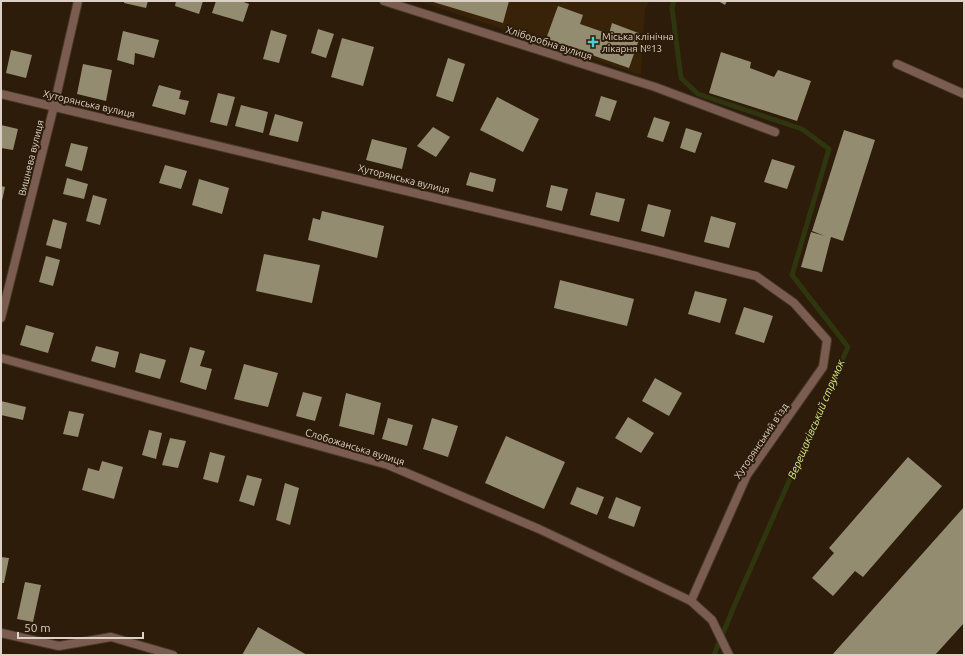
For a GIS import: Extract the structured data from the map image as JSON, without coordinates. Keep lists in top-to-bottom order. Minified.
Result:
{"streets":{"street":["Хліборобна вулиця","Хуторянська вулиця","Вишнева вулиця","Хуторянський в’їзд","Слобожанська вулиця"]},"crossings":[["Хуторянська вулиця","Вишнева вулиця"],["Хуторянська вулиця","Хуторянський в’їзд"],["Хуторянський в’їзд","Слобожанська вулиця"]],"water":["Верещаківський струмок"],"places":{"health":["Міська клінічна лікарня №13"]},"scale_bar":"50 m"}
